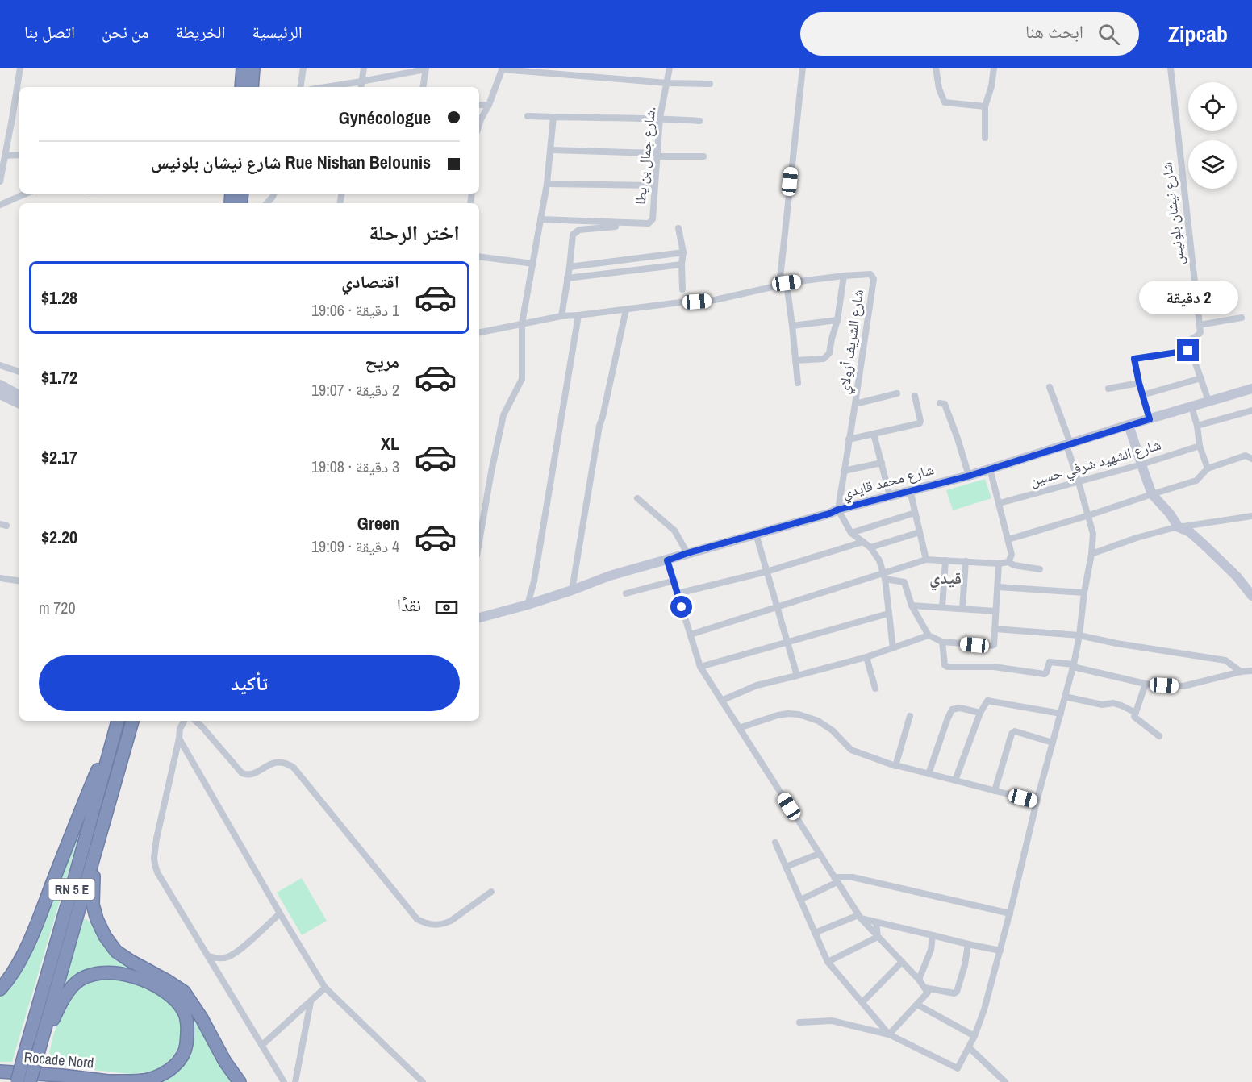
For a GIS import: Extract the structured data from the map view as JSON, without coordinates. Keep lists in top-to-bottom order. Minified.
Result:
{"streets":{"highway":["RN 5 E","Rocade Nord"],"main road":["شارع محمد قايدي"],"street":["شارع جمال بن يطا.","شارع نيشان بلونيس","شارع الشريف أزولاي","شارع الشهيد شرفي حسين"]},"crossings":[["شارع الشريف أزولاي","شارع محمد قايدي"],["RN 5 E","Rocade Nord"]],"districts":["قيدي"],"page":{"header":"Zipcab","search":"ابحث هنا","nav":["الرئيسية","الخريطة","من نحن","اتصل بنا"],"banner":["Gynécologue","Rue Nishan Belounis شارع نيشان بلونيس"],"heading":"اختر الرحلة","list":[{"name":"اقتصادي","note":"1 دقيقة · 19:06","value":"$1.28"},{"name":"مريح","note":"2 دقيقة · 19:07","value":"$1.72"},{"name":"XL","note":"3 دقيقة · 19:08","value":"$2.17"},{"name":"Green","note":"4 دقيقة · 19:09","value":"$2.20"}],"bubble":"2 دقيقة","pay":["نقدًا","720 m"],"buttons":"تأكيد"}}
